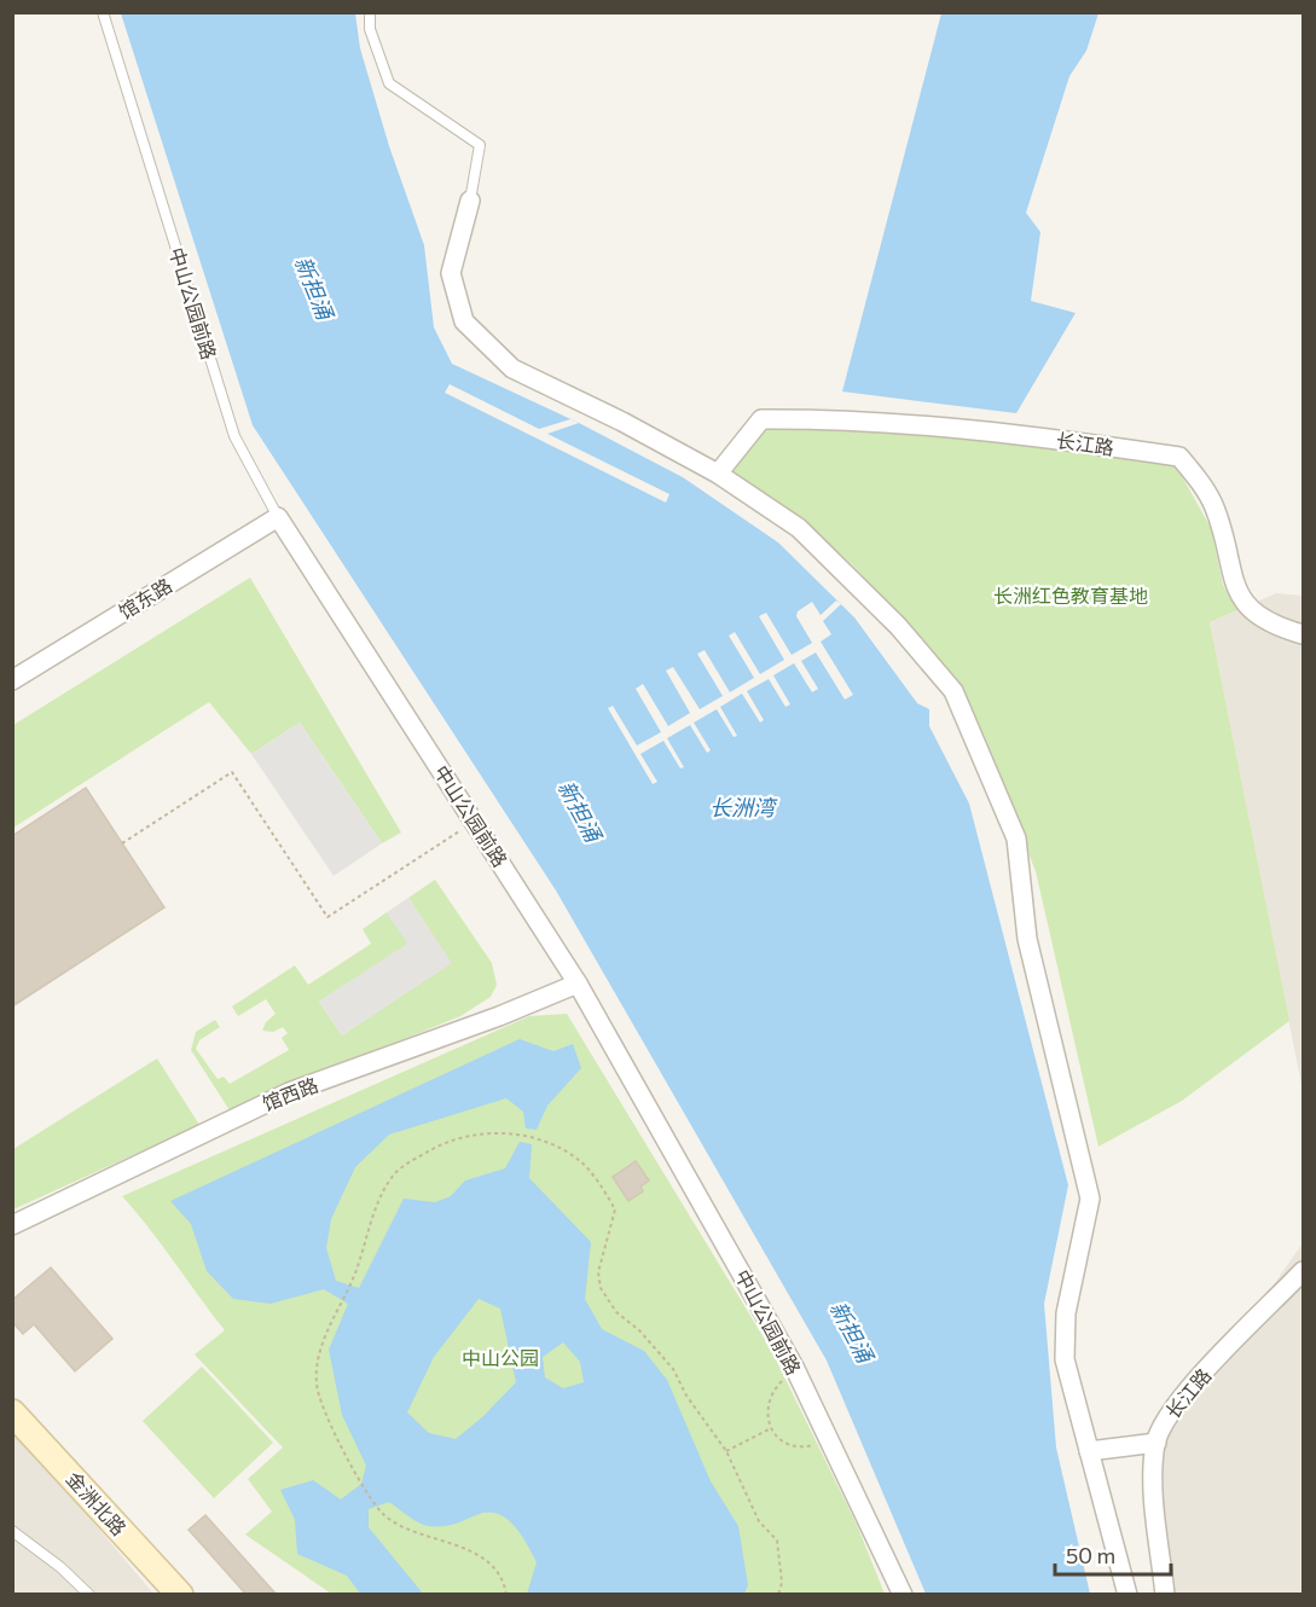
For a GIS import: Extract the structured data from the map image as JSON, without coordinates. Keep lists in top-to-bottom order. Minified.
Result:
{"streets":{"main road":["金洲北路"],"street":["中山公园前路","长江路","馆东路","馆西路"]},"crossings":[["中山公园前路","馆东路"],["中山公园前路","馆西路"]],"water":["新担涌","长洲湾"],"parks":["长洲红色教育基地","中山公园"],"scale_bar":"50 m"}
